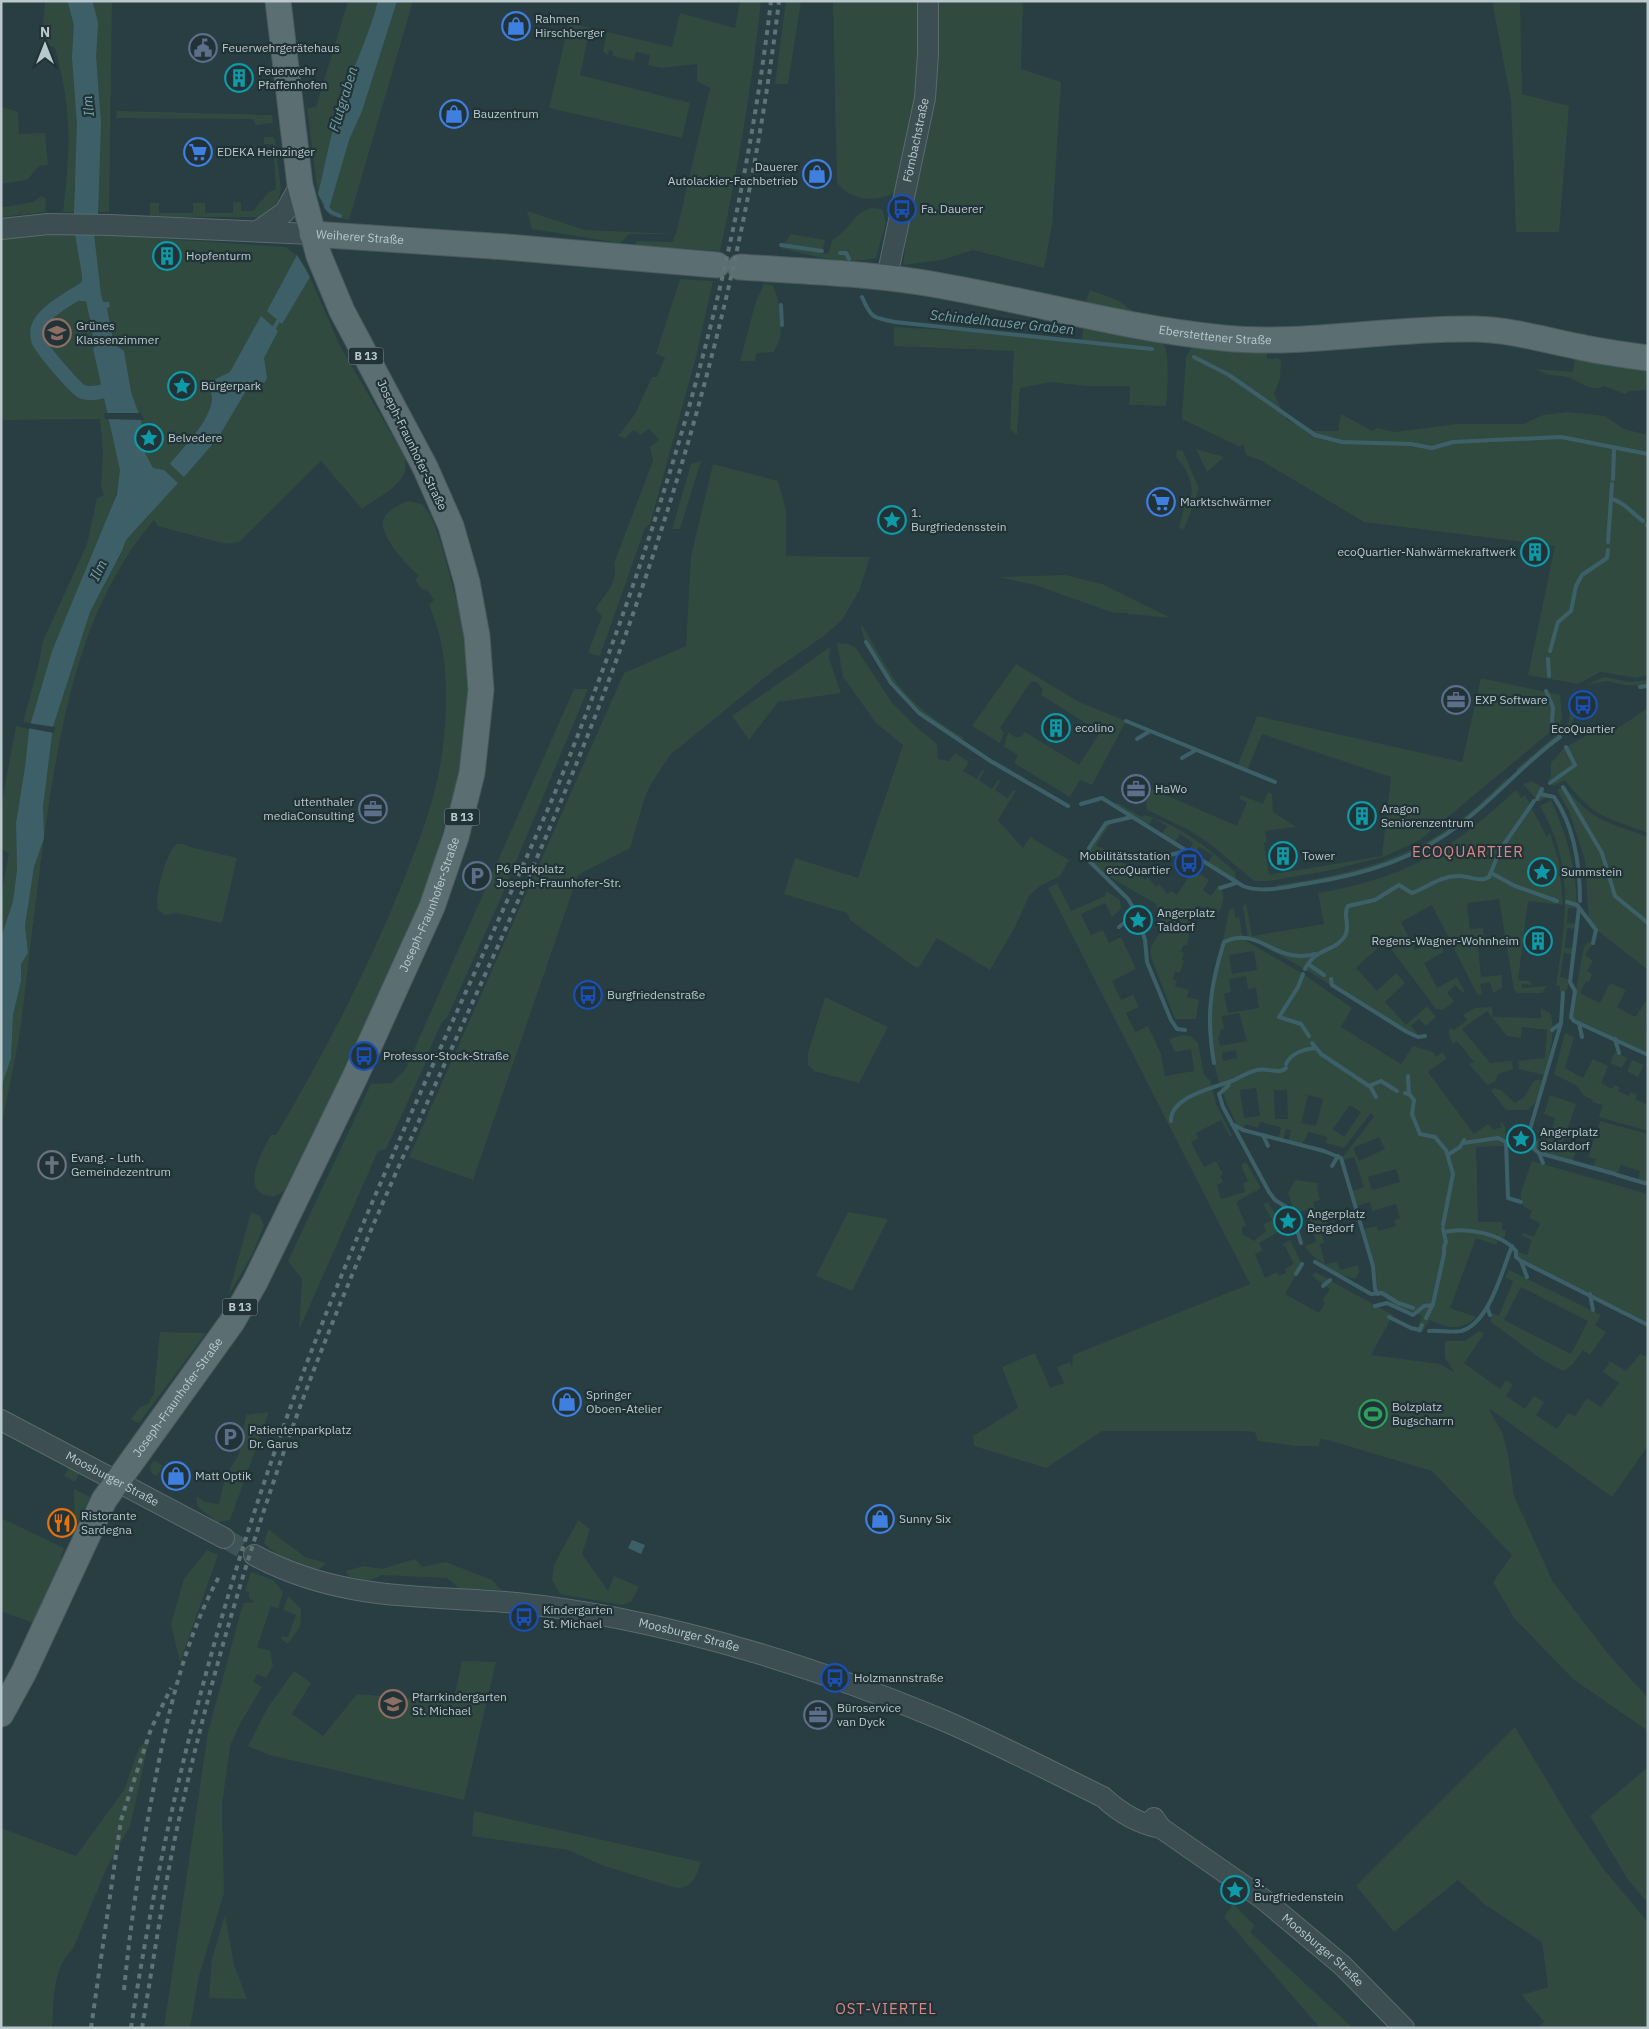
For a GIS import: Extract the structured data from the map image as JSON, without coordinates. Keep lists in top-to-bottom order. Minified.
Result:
{"streets":{"main road":["Weiherer Straße","Eberstettener Straße","B 13","Joseph-Fraunhofer-Straße"],"street":["Förnbachstraße","Moosburger Straße"]},"crossings":[["Förnbachstraße","Eberstettener Straße"],["Weiherer Straße","Eberstettener Straße"],["Weiherer Straße","Joseph-Fraunhofer-Straße"],["Joseph-Fraunhofer-Straße","Moosburger Straße"]],"districts":["ECOQUARTIER","OST-VIERTEL"],"water":["Flutgraben","Ilm","Schindelhauser Graben"],"places":{"shop":["Rahmen Hirschberger","Bauzentrum","Dauerer Autolackier-Fachbetrieb","Springer Oboen-Atelier","Matt Optik","Sunny Six"],"public building":["Feuerwehrgerätehaus"],"building":["Feuerwehr Pfaffenhofen","Hopfenturm","ecoQuartier-Nahwärmekraftwerk","ecolino","Aragon Seniorenzentrum","Tower","Regens-Wagner-Wohnheim"],"supermarket":["EDEKA Heinzinger","Marktschwärmer"],"bus stop":["Fa. Dauerer","EcoQuartier","Mobilitätsstation ecoQuartier","Burgfriedenstraße","Professor-Stock-Straße","Kindergarten St. Michael","Holzmannstraße"],"school or university":["Grünes Klassenzimmer","Pfarrkindergarten St. Michael"],"place":["Bürgerpark","Belvedere","1. Burgfriedensstein","Summstein","Angerplatz Taldorf","Angerplatz Solardorf","Angerplatz Bergdorf","3. Burgfriedenstein"],"office":["EXP Software","HaWo","uttenthaler mediaConsulting","Büroservice van Dyck"],"parking":["P6 Parkplatz Joseph-Fraunhofer-Str.","Patientenparkplatz Dr. Garus"],"church":["Evang. - Luth. Gemeindezentrum"],"sports":["Bolzplatz Bugscharrn"],"restaurant":["Ristorante Sardegna"]},"north":"top"}
